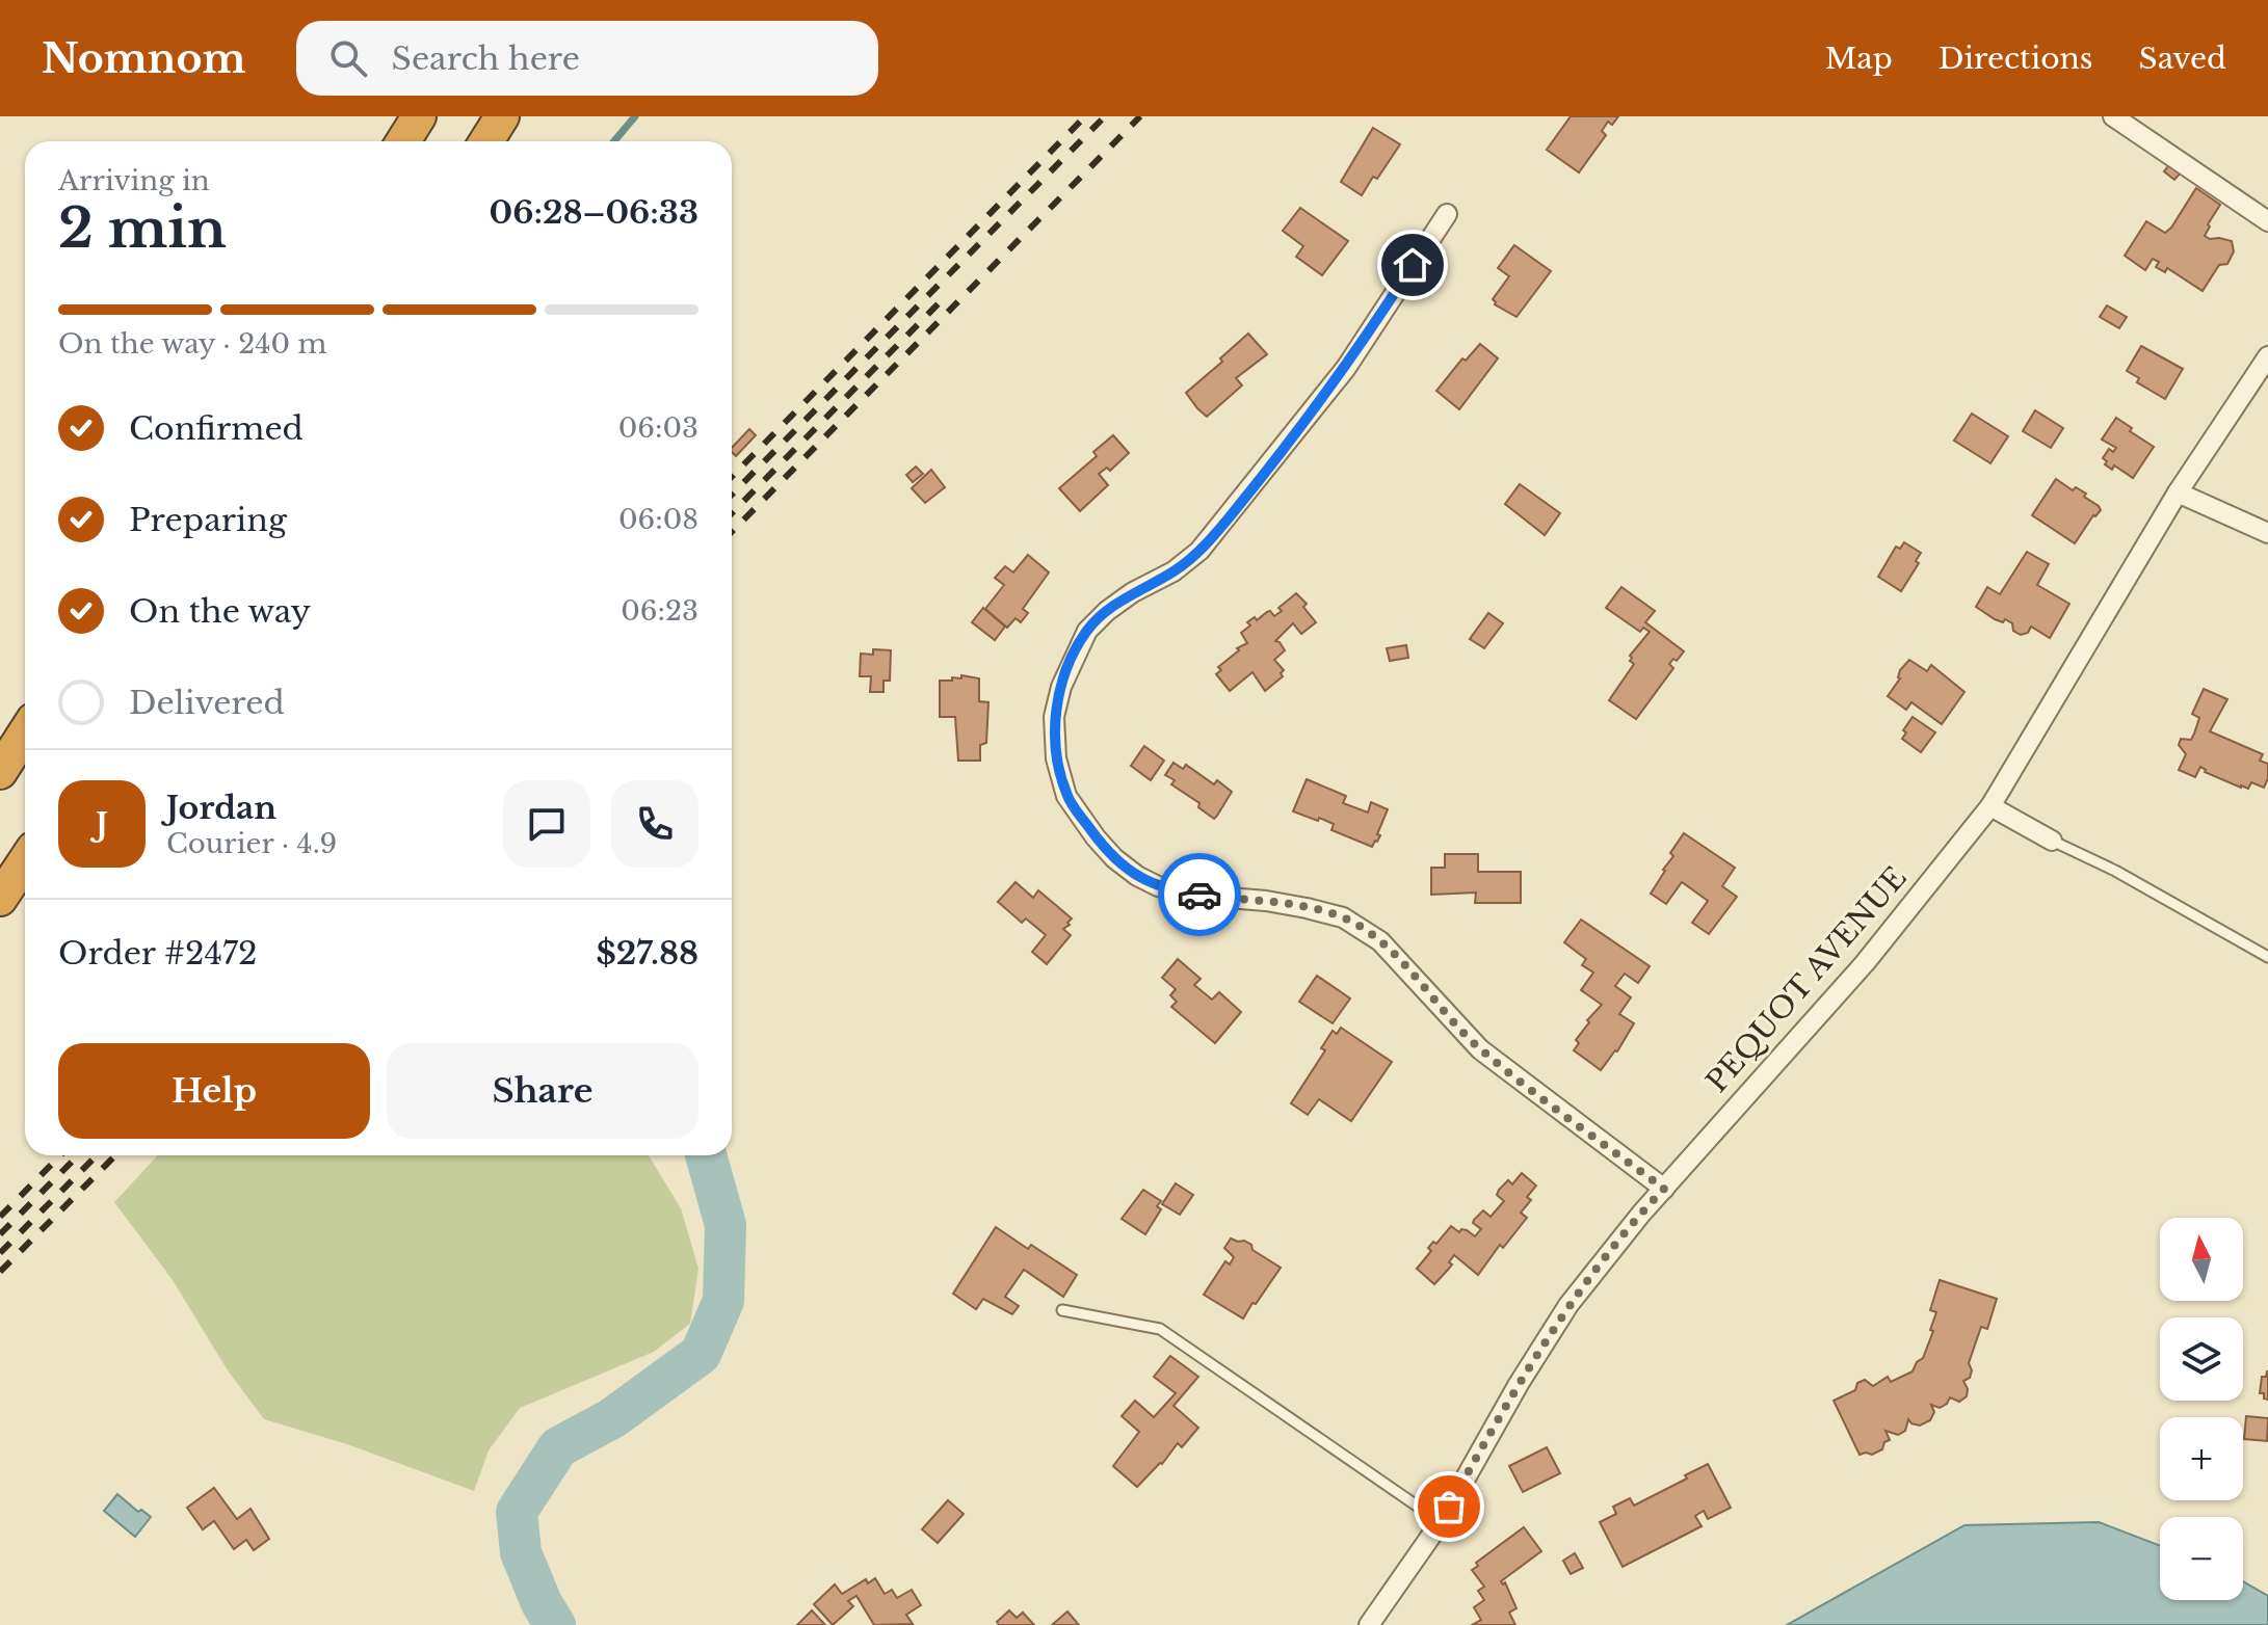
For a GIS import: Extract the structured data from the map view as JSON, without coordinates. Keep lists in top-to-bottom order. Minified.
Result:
{"streets":{"street":["PEQUOT AVENUE"]},"north":"top","page":{"header":"Nomnom","search":"Search here","nav":["Map","Directions","Saved"],"heading":["2 min","Arriving in","06:28–06:33"],"panel":["Jordan","Courier · 4.9","Order #2472","$27.88"],"bar":"On the way · 240 m","list":[["Confirmed","06:03"],["Preparing","06:08"],["On the way","06:23"],"Delivered"],"round":"J","buttons":["Help","Share"],"map_buttons":["+","−"]}}
